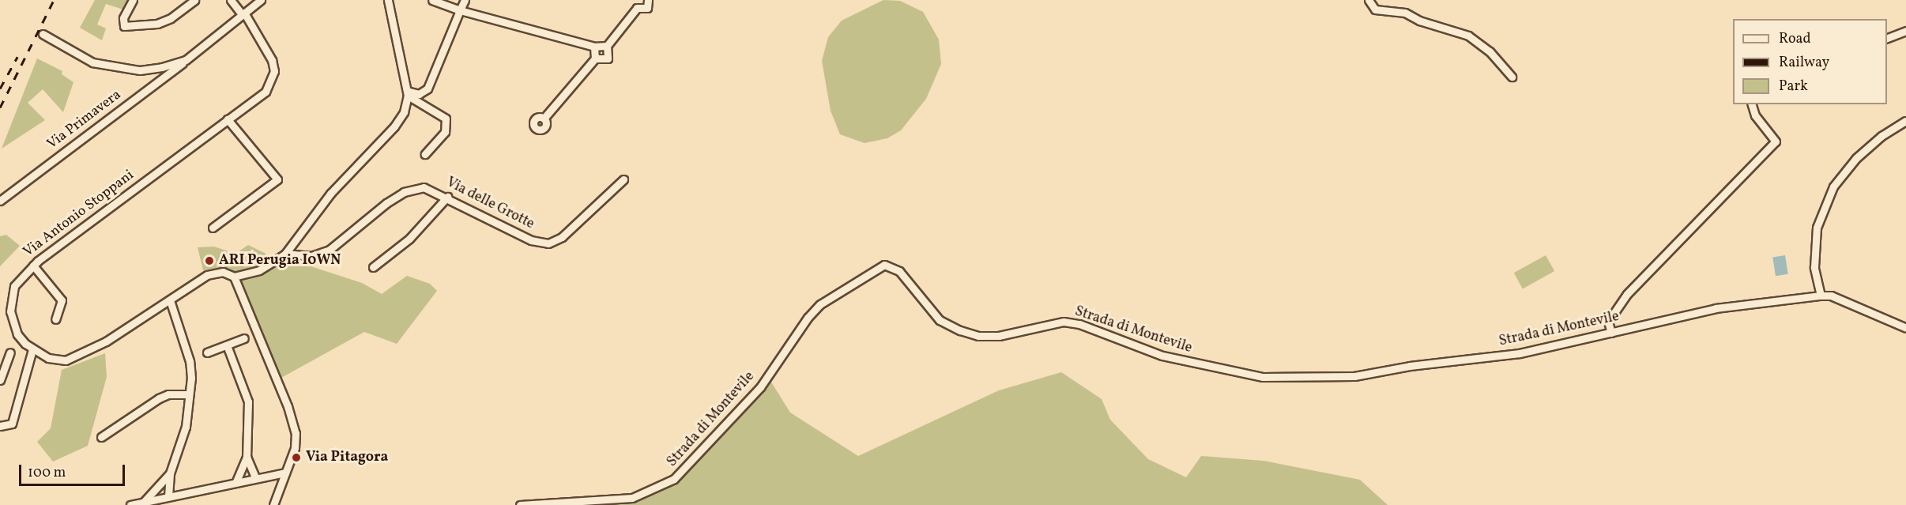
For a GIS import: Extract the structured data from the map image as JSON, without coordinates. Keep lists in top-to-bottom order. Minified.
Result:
{"streets":{"street":["Via Primavera","Via delle Grotte","Via Antonio Stoppani","Strada di Montevile"]},"crossings":[["Via Primavera","Via Antonio Stoppani"]],"places":["ARI Perugia I0WN","Via Pitagora"],"legend":["Road","Railway","Park"],"scale_bar":"100 m"}
